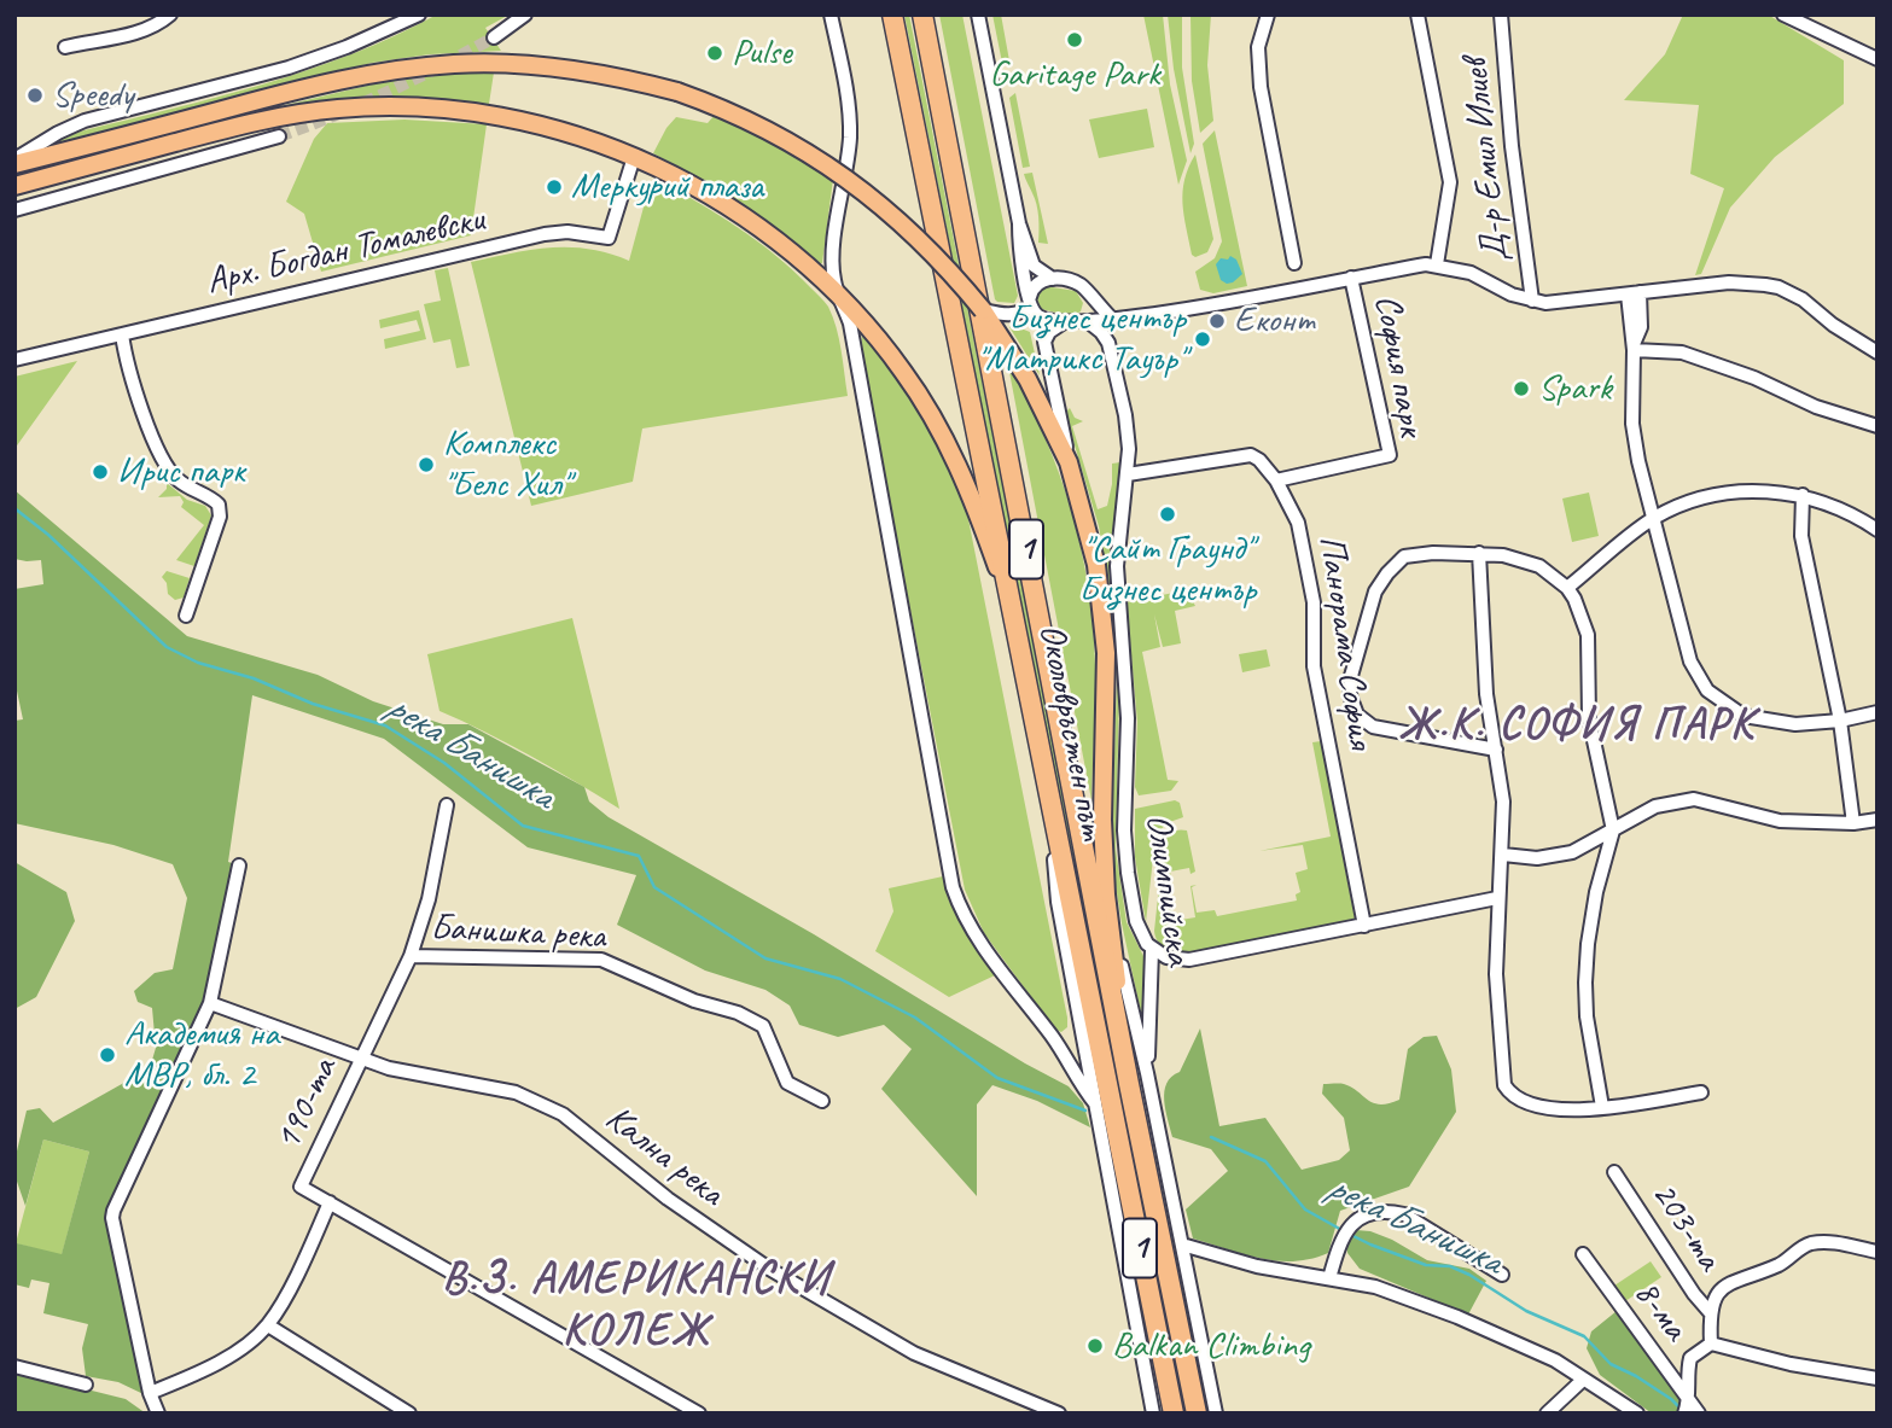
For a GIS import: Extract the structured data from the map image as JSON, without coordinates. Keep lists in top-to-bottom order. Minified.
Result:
{"streets":{"highway":["1","Околовръстен път"],"street":["Д-р Емил Илиев","Арх. Богдан Томалевски","София парк","Панорама София","Олимпийска","Банишка река","190-та","Кална река","203-та","8-ма"]},"crossings":[["София парк","Панорама София"],["Панорама София","Олимпийска"],["Банишка река","190-та"],["190-та","Кална река"]],"districts":["Ж.К. СОФИЯ ПАРК","В.З. АМЕРИКАНСКИ КОЛЕЖ"],"water":["река Банишка"],"places":["Garitage Park","Pulse","Speedy","Меркурий плаза","Еконт","Бизнес център \"Матрикс Тауър\"","Spark","Комплекс \"Белс Хил\"","Ирис парк","\"Сайт Граунд\" Бизнес център","Академия на МВР, бл. 2","Balkan Climbing"]}
